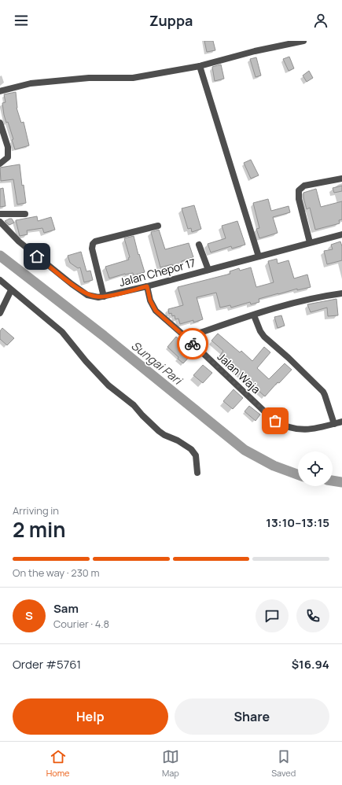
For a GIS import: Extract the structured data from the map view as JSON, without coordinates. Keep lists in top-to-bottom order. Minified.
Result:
{"streets":{"street":["Jalan Chepor 17","Jalan Waja"]},"crossings":[["Jalan Chepor 17","Jalan Waja"]],"water":["Sungai Pari"],"page":{"header":"Zuppa","heading":["2 min","Arriving in","13:10–13:15"],"panel":["Sam","Courier · 4.8","Order #5761","$16.94"],"bar":"On the way · 230 m","round":"S","buttons":["Help","Share"],"tabs":["Home","Map","Saved"]}}
